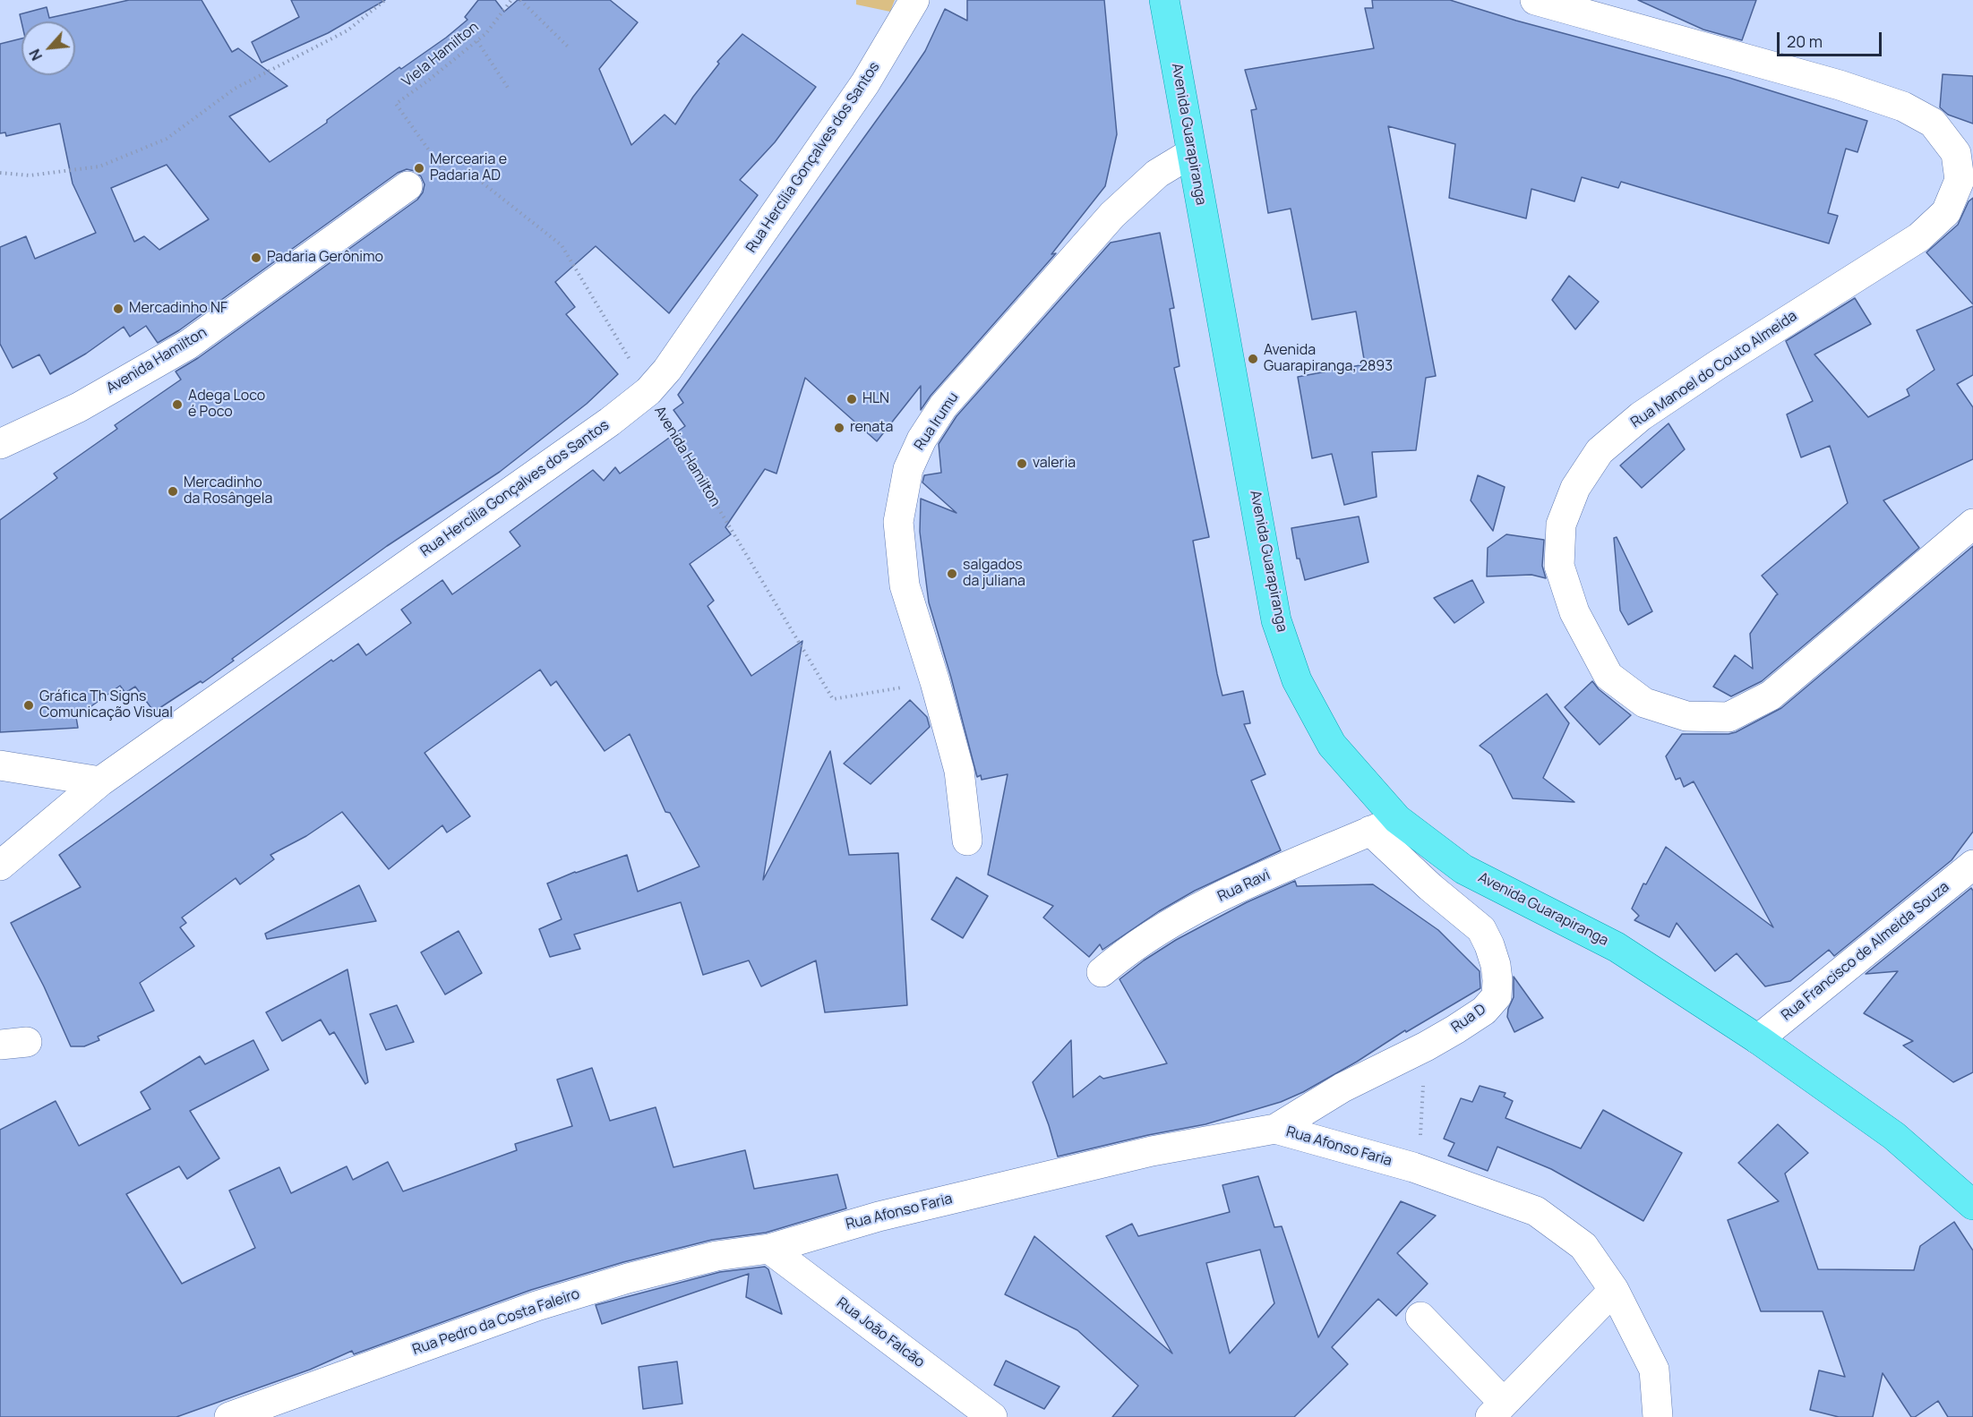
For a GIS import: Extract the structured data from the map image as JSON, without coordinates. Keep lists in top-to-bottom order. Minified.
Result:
{"streets":{"main road":["Avenida Guarapiranga"],"street":["Rua Hercília Gonçalves dos Santos","Avenida Hamilton","Rua Manoel do Couto Almeida","Rua Irumu","Rua Ravi","Rua Francisco de Almeida Souza","Rua D","Rua Afonso Faria","Rua Pedro da Costa Faleiro","Rua João Falcão"],"path":["Viela Hamilton"]},"crossings":[["Viela Hamilton","Avenida Hamilton"],["Avenida Guarapiranga","Rua Irumu"],["Avenida Guarapiranga","Rua Ravi"],["Avenida Guarapiranga","Rua Francisco de Almeida Souza"],["Rua Hercília Gonçalves dos Santos","Avenida Hamilton"],["Avenida Hamilton","Rua Irumu"],["Rua Ravi","Rua D"],["Rua D","Rua Afonso Faria"],["Rua Afonso Faria","Rua Pedro da Costa Faleiro"],["Rua Afonso Faria","Rua João Falcão"],["Rua Pedro da Costa Faleiro","Rua João Falcão"]],"places":["Mercearia e Padaria AD","Padaria Gerônimo","Mercadinho NF","Avenida Guarapiranga, 2893","HLN","Adega Loco é Poco","renata","valeria","Mercadinho da Rosângela","salgados da juliana","Gráfica Th Signs Comunicação Visual"],"scale_bar":"20 m","north":"bottom left"}
